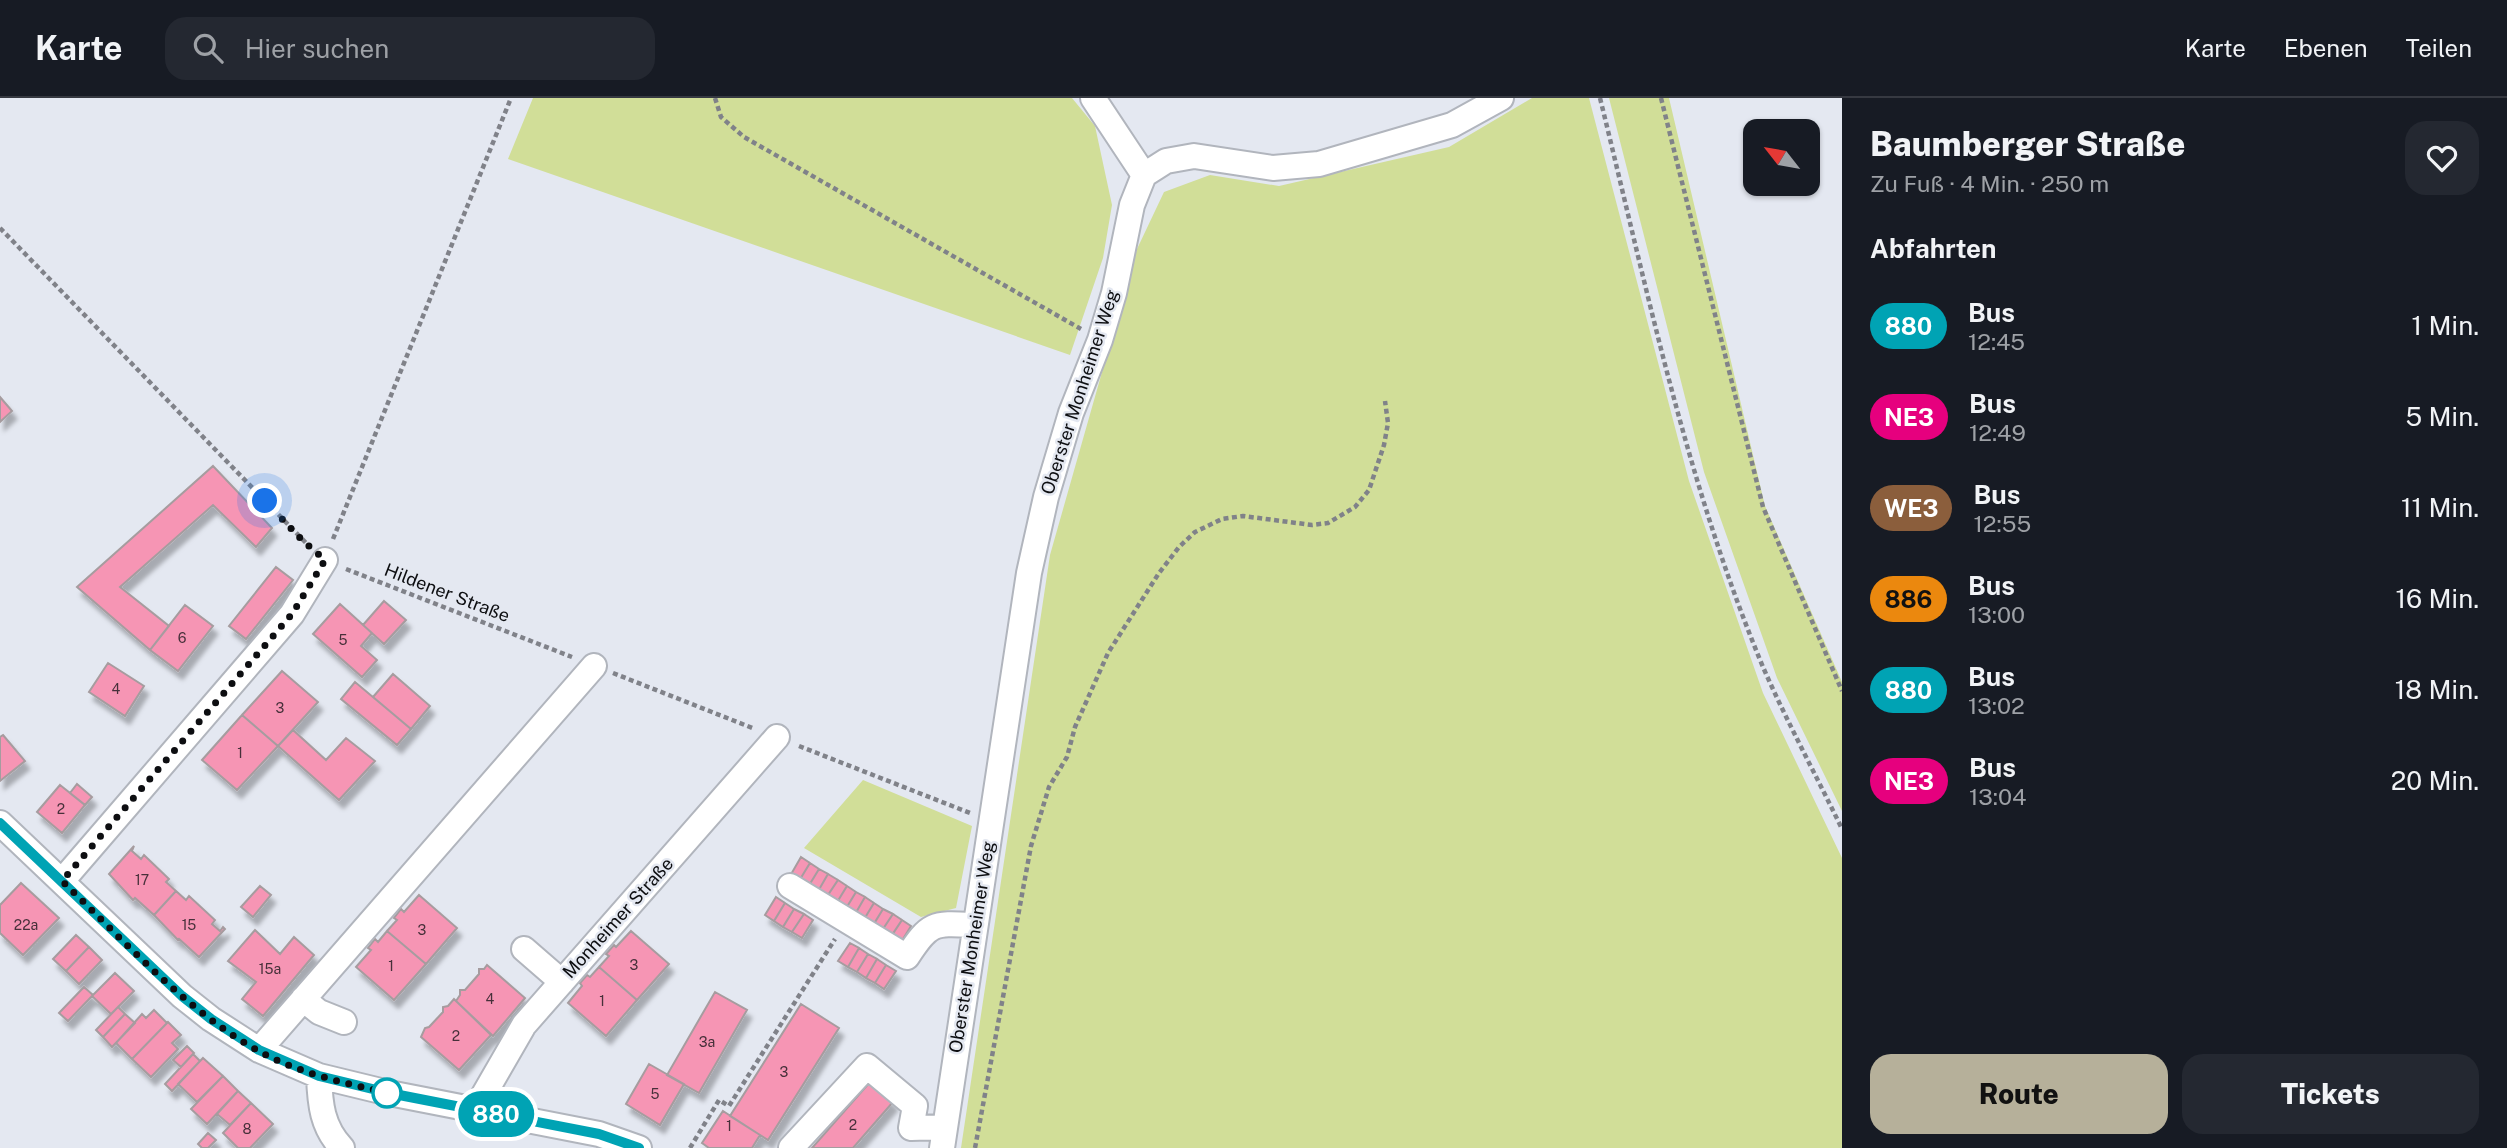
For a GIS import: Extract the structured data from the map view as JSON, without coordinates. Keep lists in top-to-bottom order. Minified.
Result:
{"streets":{"street":["Oberster Monheimer Weg","Monheimer Straße"],"path":["Hildener Straße"]},"crossings":[["Oberster Monheimer Weg","Hildener Straße"],["Hildener Straße","Monheimer Straße"]],"lines":["bus line 880"],"house_numbers":["6","5","4","3","1","2","17","22a","15","3","3","1","15a","4","1","2","3a","3","5","2","1","8"],"north":"top left","page":{"header":"Karte","search":"Hier suchen","nav":["Karte","Ebenen","Teilen"],"on_map":"880","heading":[["Baumberger Straße","Zu Fuß · 4 Min. · 250 m"],"Abfahrten"],"list":[{"mark":"880","name":"Bus","note":"12:45","value":"1 Min."},{"mark":"NE3","name":"Bus","note":"12:49","value":"5 Min."},{"mark":"WE3","name":"Bus","note":"12:55","value":"11 Min."},{"mark":"886","name":"Bus","note":"13:00","value":"16 Min."},{"mark":"880","name":"Bus","note":"13:02","value":"18 Min."},{"mark":"NE3","name":"Bus","note":"13:04","value":"20 Min."}],"buttons":["Route","Tickets"]}}
